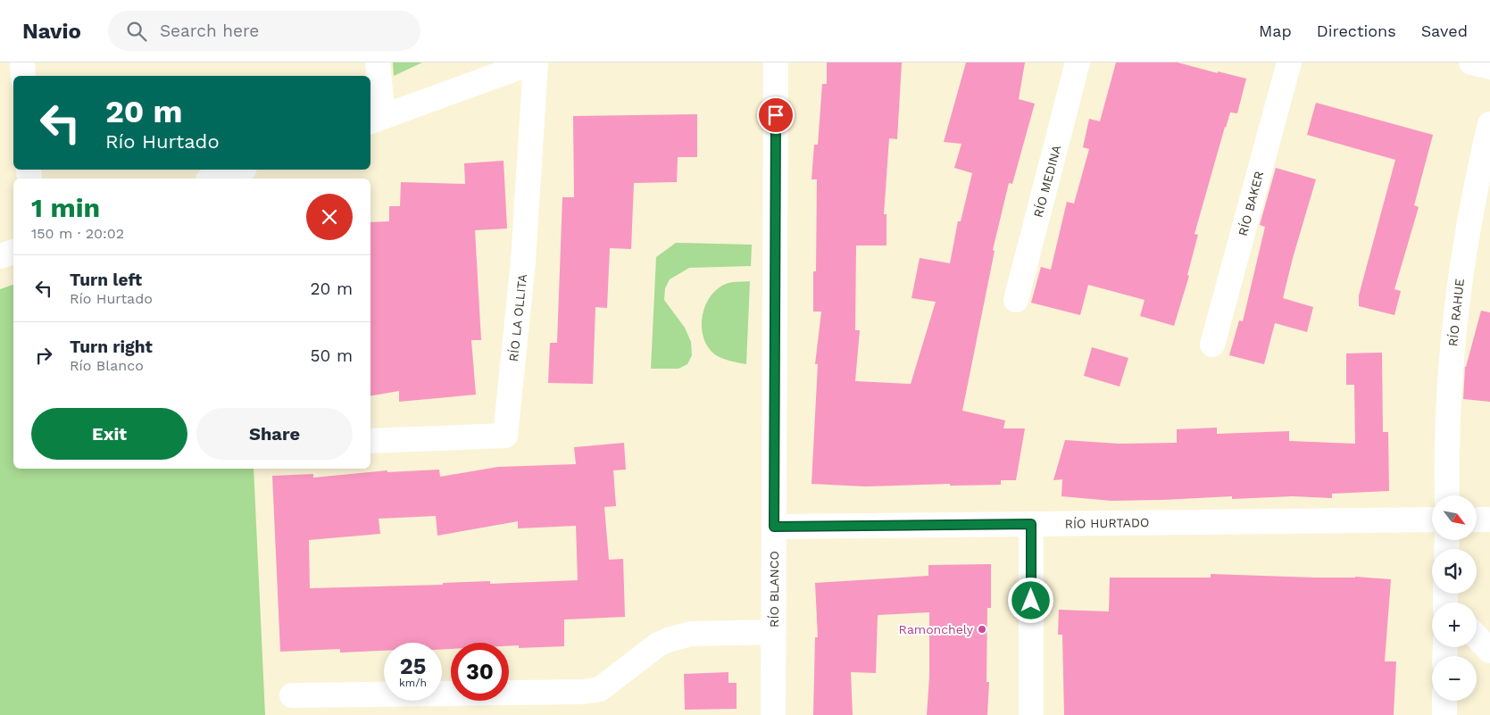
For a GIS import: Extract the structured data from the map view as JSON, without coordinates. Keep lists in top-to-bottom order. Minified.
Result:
{"streets":{"street":["RÍO MEDINA","RÍO BAKER","RÍO RAHUE","RÍO LA OLLITA","RÍO HURTADO","RÍO BLANCO"]},"crossings":[["RÍO HURTADO","RÍO BLANCO"]],"places":["Ramonchely"],"north":"bottom right","page":{"header":"Navio","search":"Search here","nav":["Map","Directions","Saved"],"turn":["20 m","Río Hurtado"],"heading":["1 min","150 m · 20:02"],"list":[{"name":"Turn left","note":"Río Hurtado","value":"20 m"},{"name":"Turn right","note":"Río Blanco","value":"50 m"}],"buttons":["Exit","Share"],"map_buttons":["+","−"],"speed":"25 km/h","limit":"30"}}
